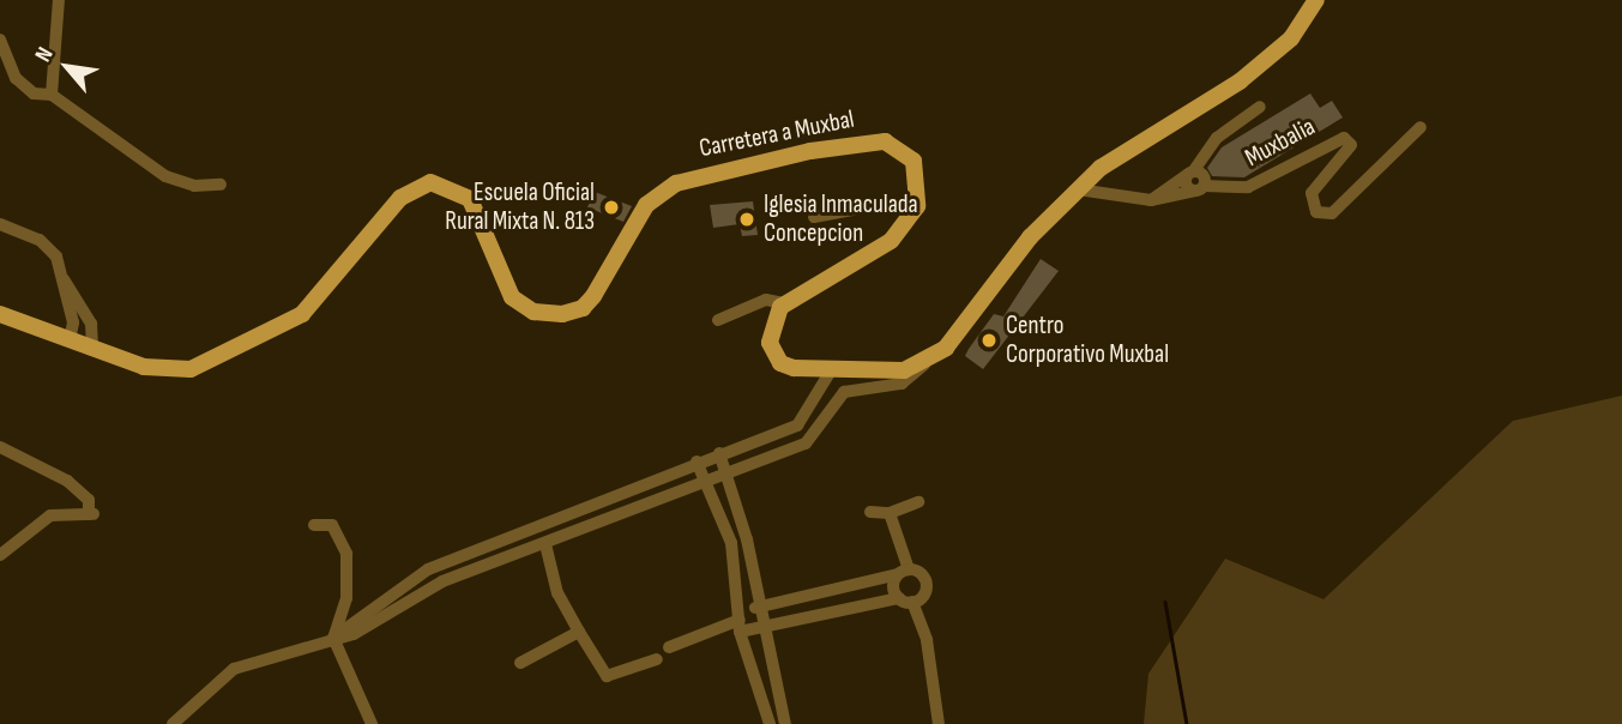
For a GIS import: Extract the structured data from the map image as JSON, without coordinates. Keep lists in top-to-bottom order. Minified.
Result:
{"streets":{"main road":["Carretera a Muxbal"],"street":["Muxbalia"]},"places":["Escuela Oficial Rural Mixta N. 813","Iglesia Inmaculada Concepcion","Centro Corporativo Muxbal"],"north":"top left"}
